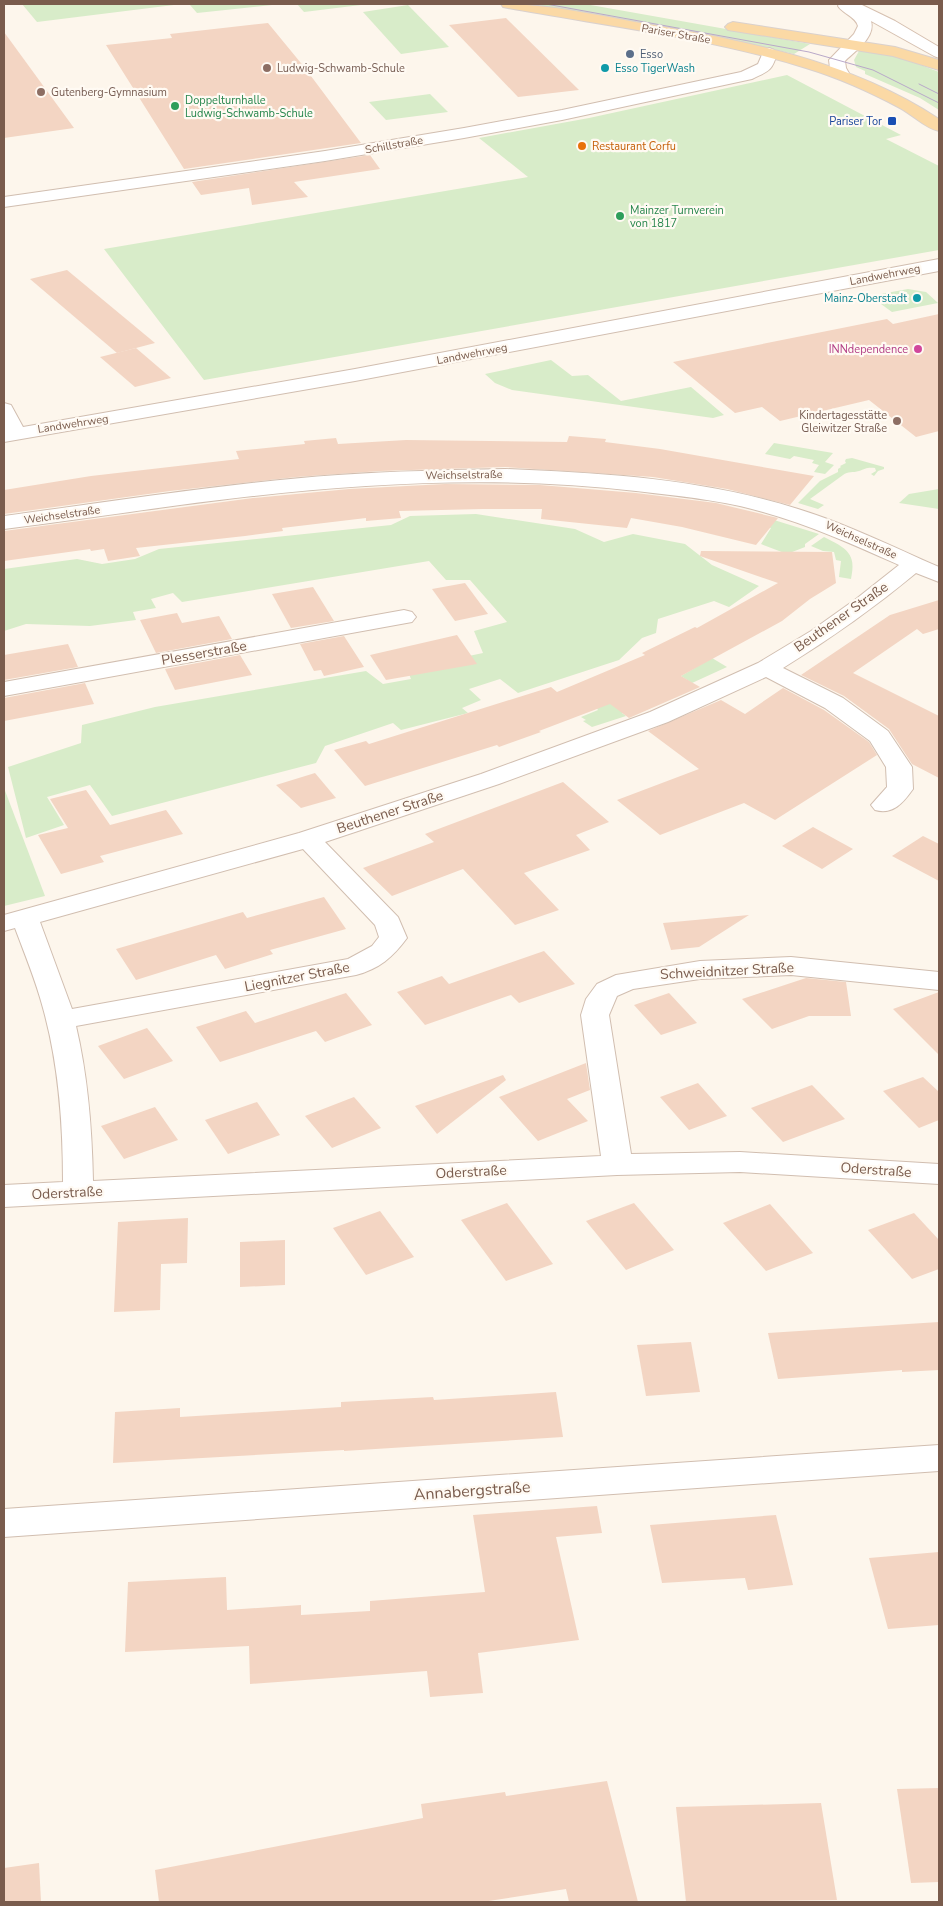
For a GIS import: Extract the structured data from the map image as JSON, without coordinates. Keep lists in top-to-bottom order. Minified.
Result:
{"streets":{"main road":["Pariser Straße"],"street":["Schillstraße","Landwehrweg","Weichselstraße","Beuthener Straße","Plesserstraße","Schweidnitzer Straße","Liegnitzer Straße","Oderstraße","Annabergstraße"]},"crossings":[["Pariser Straße","Schillstraße"],["Weichselstraße","Beuthener Straße"],["Beuthener Straße","Liegnitzer Straße"],["Schweidnitzer Straße","Oderstraße"]],"places":{"other":["Esso","Ludwig-Schwamb-Schule","Esso TigerWash","Gutenberg-Gymnasium","Doppelturnhalle Ludwig-Schwamb-Schule","Restaurant Corfu","Mainzer Turnverein von 1817","Mainz-Oberstadt","INNdependence","Kindertagesstätte Gleiwitzer Straße"],"transit":["Pariser Tor"]}}
